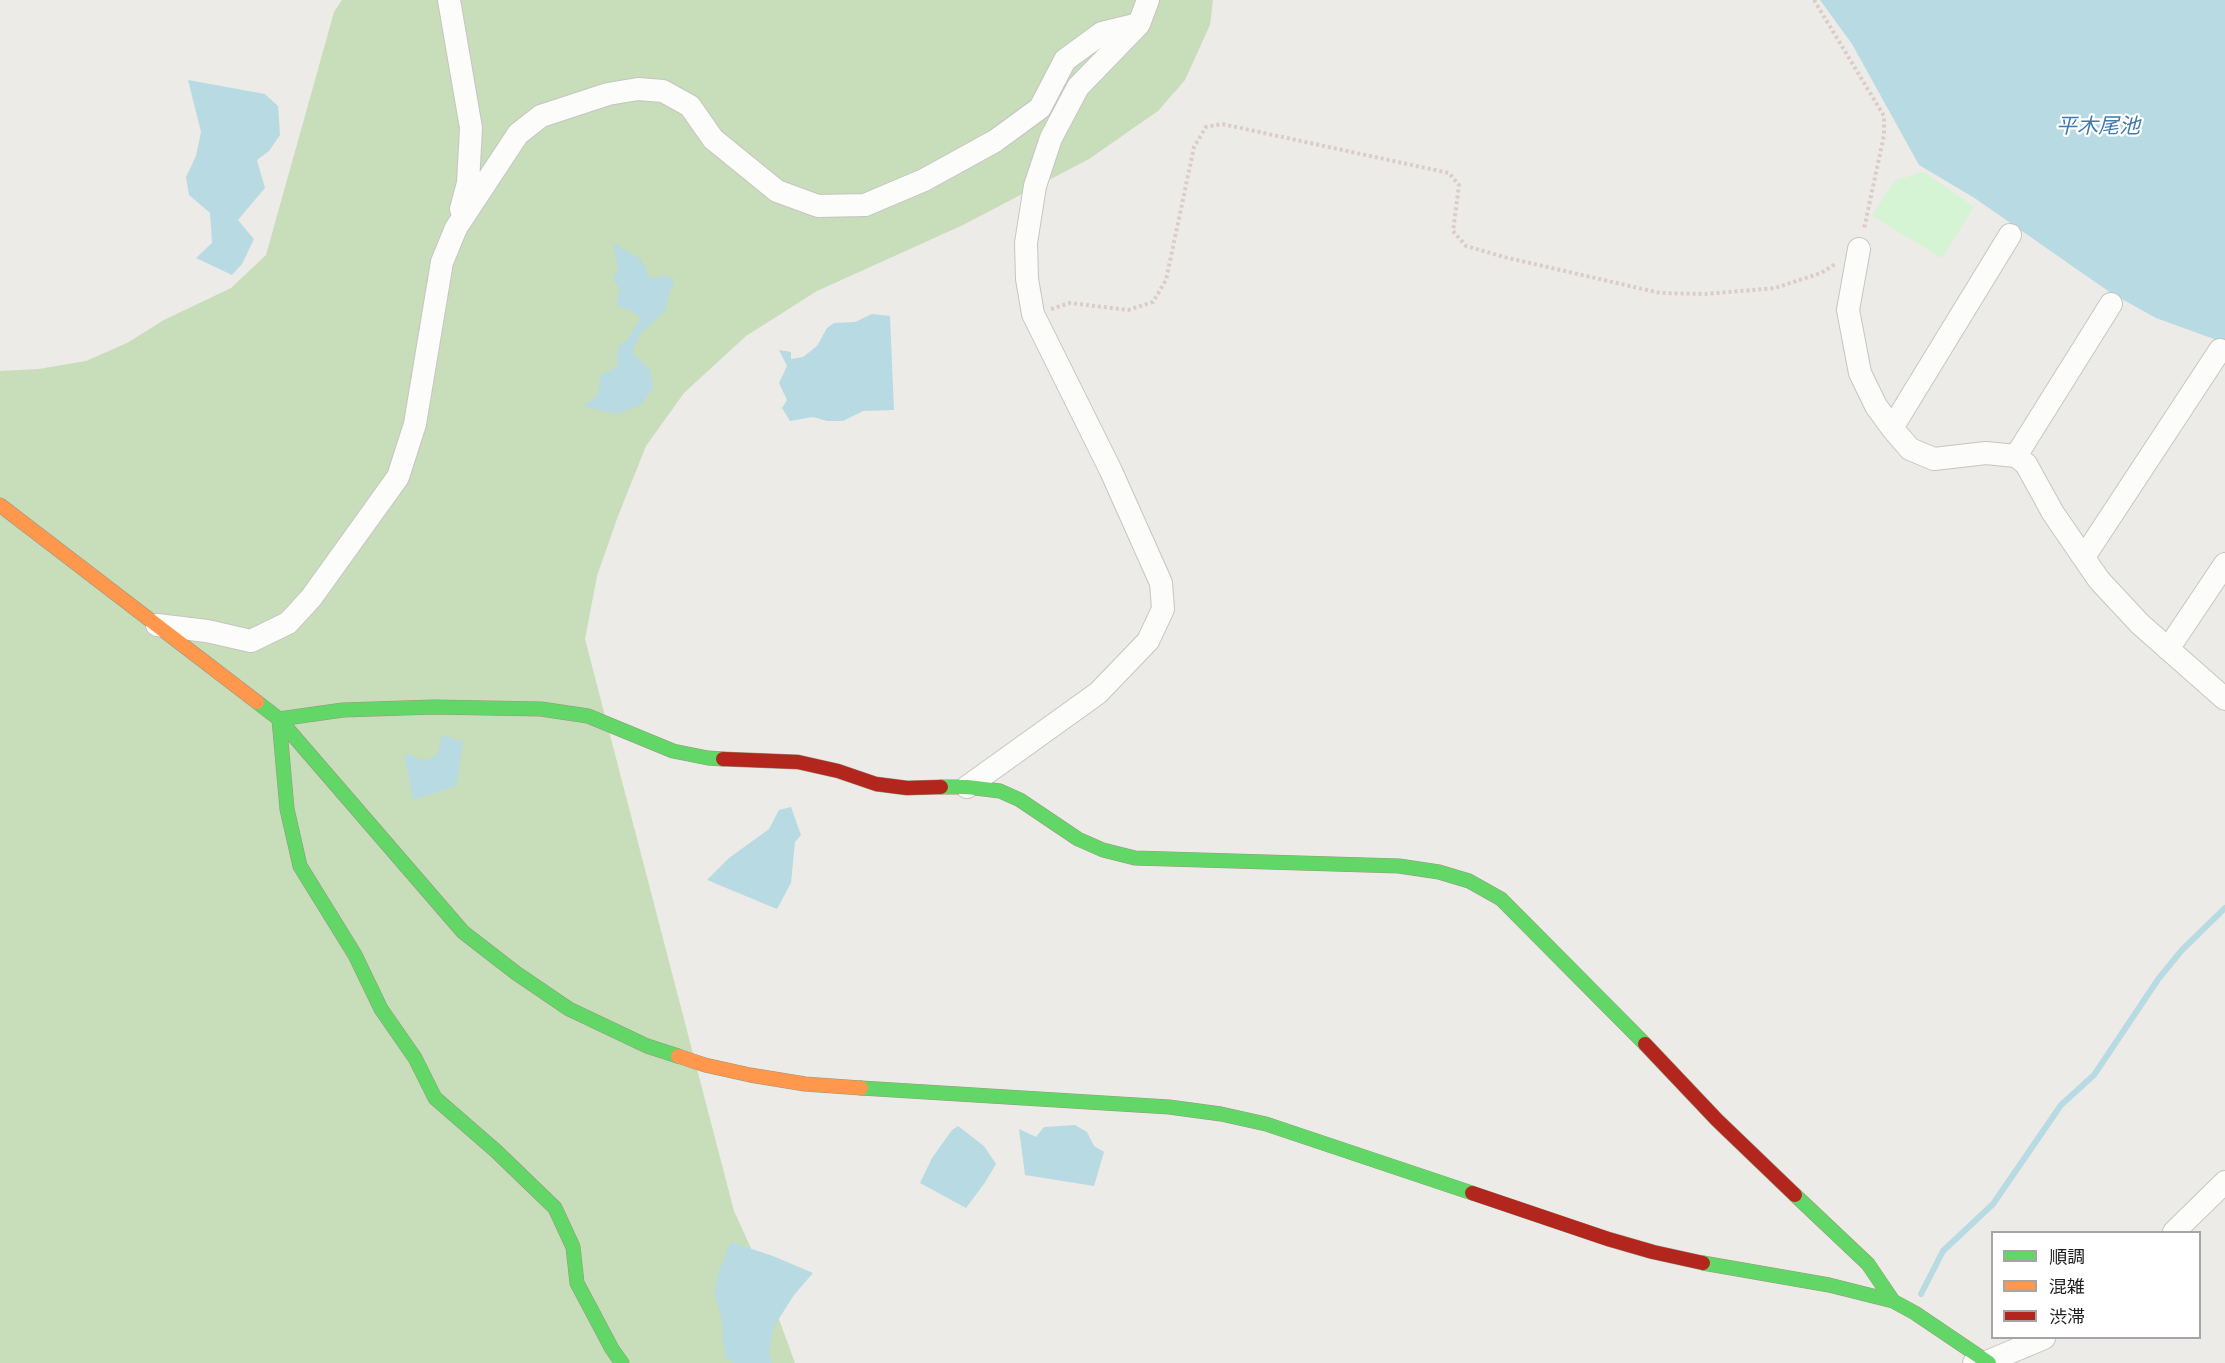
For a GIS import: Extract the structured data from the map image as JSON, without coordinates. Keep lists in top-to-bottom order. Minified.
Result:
{"water":["平木尾池"],"legend":["順調","混雑","渋滞"]}
